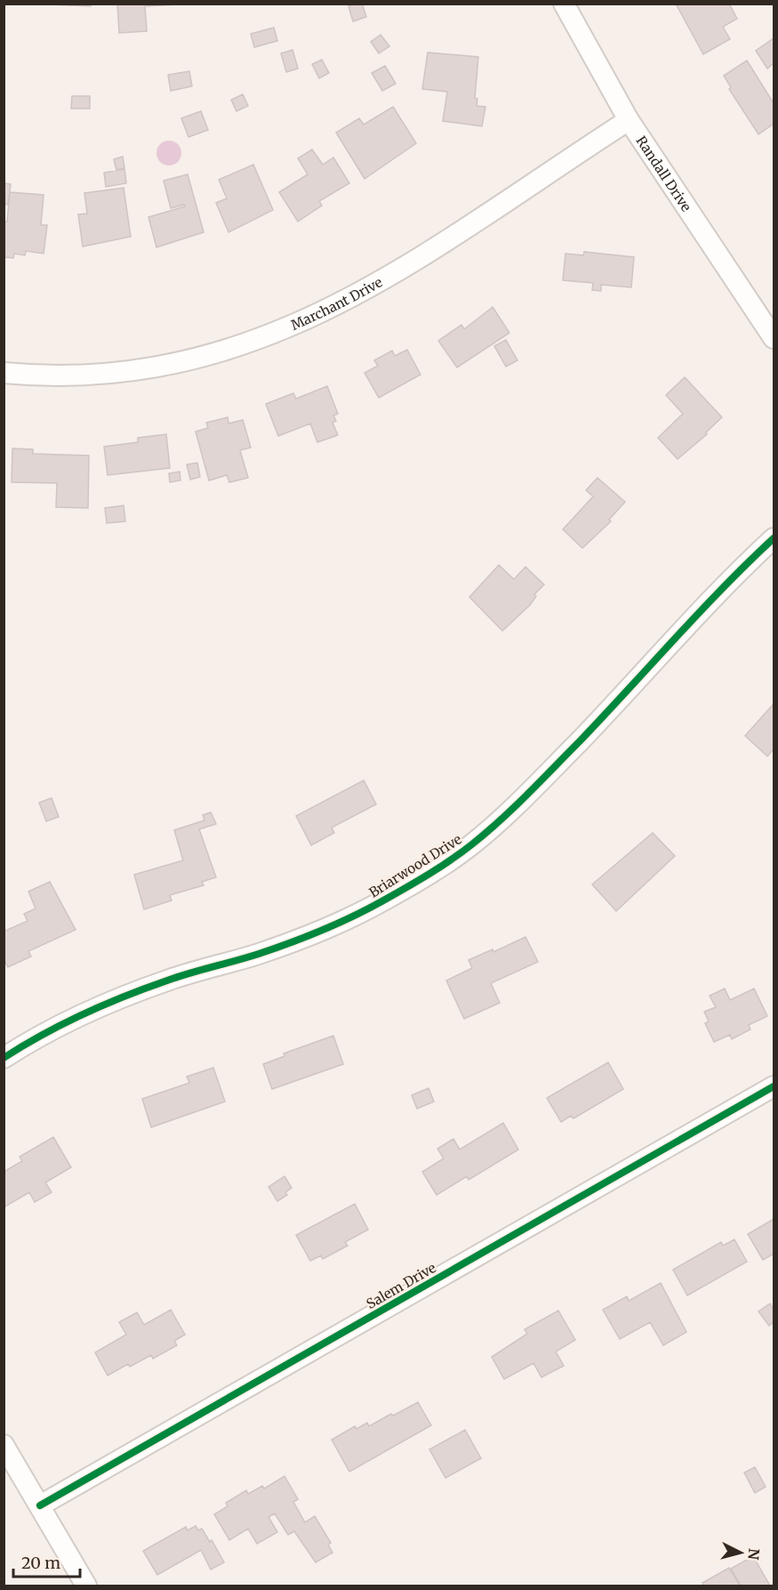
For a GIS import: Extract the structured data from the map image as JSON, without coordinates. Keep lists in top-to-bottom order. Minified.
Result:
{"streets":{"street":["Randall Drive","Marchant Drive","Briarwood Drive","Salem Drive"]},"crossings":[["Randall Drive","Marchant Drive"]],"scale_bar":"20 m","north":"right"}
